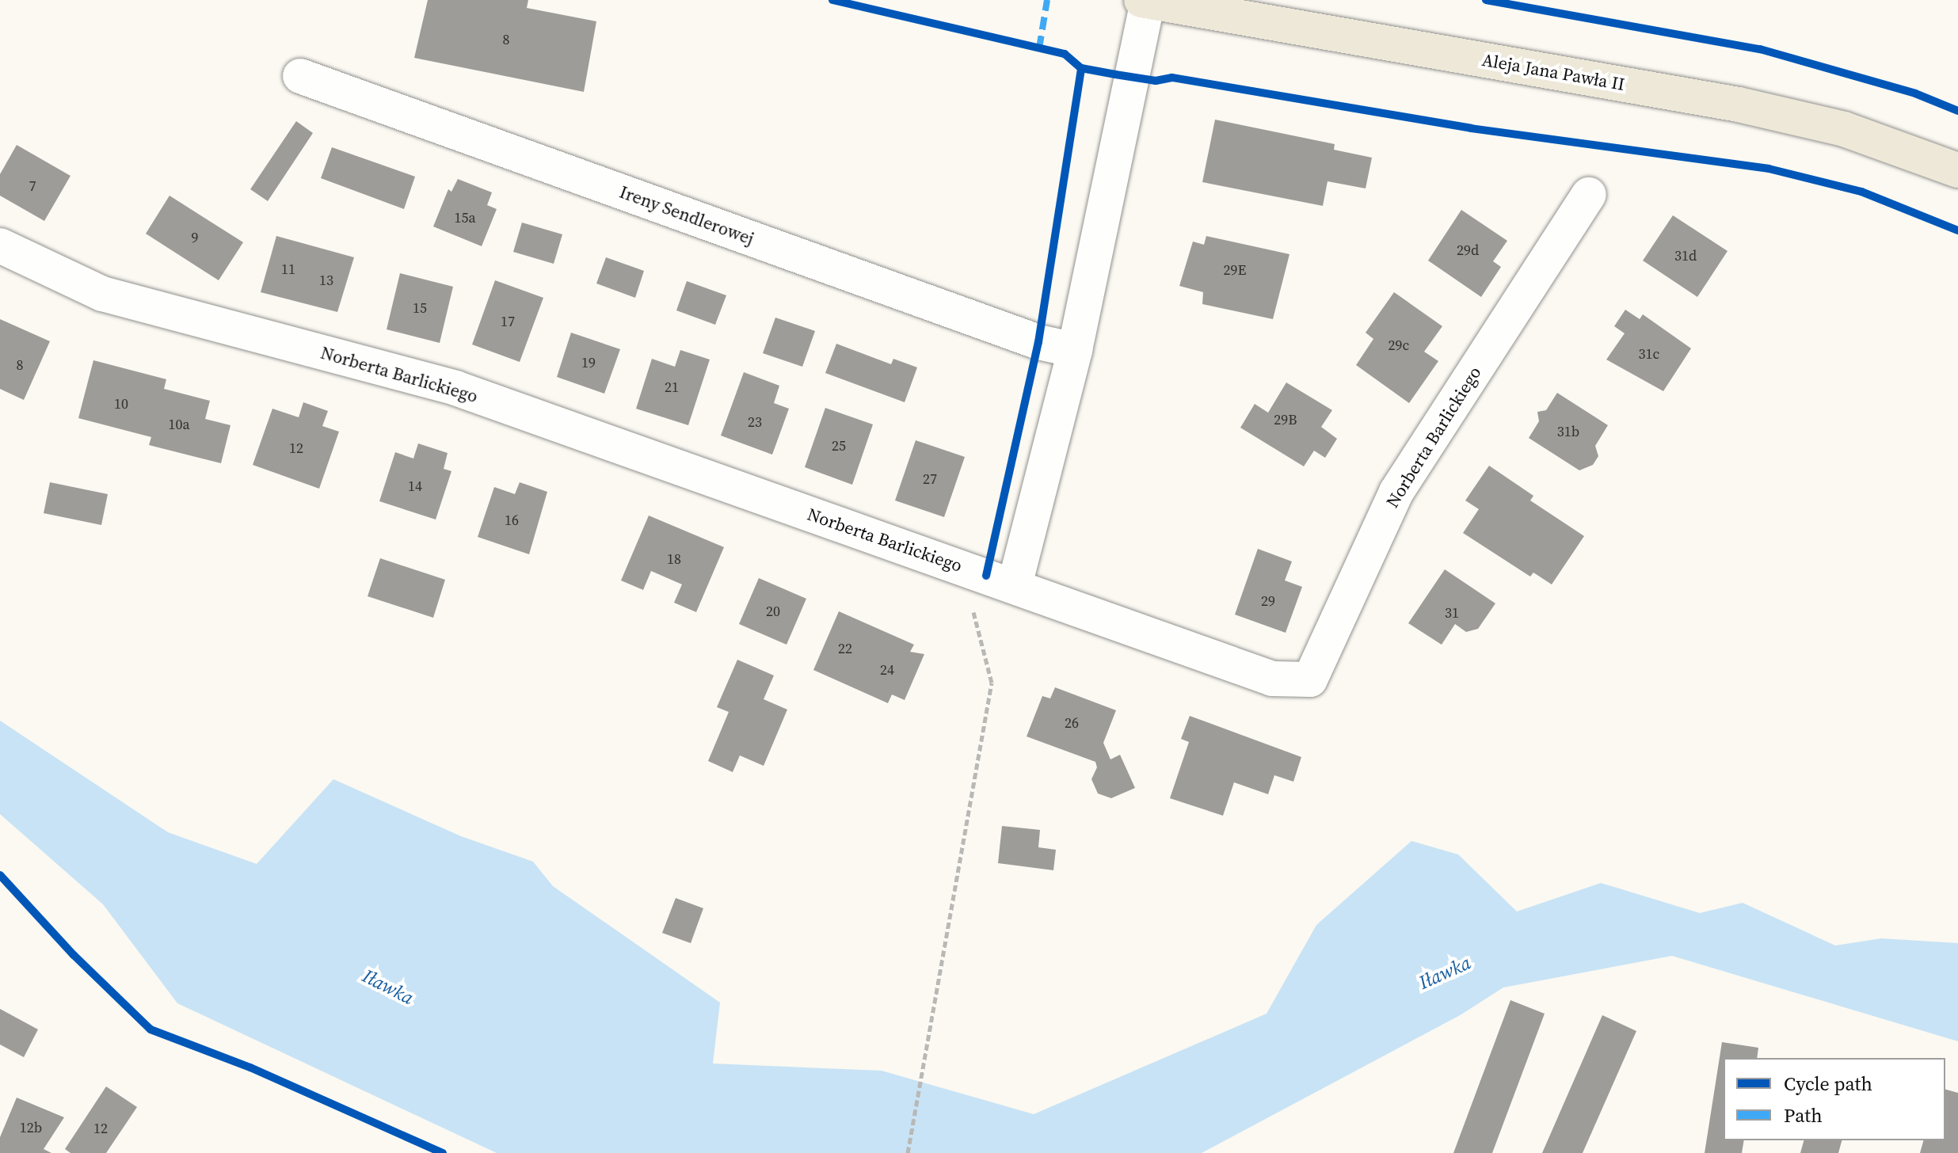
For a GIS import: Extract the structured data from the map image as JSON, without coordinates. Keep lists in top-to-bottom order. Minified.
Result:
{"streets":{"main road":["Aleja Jana Pawła II"],"street":["Ireny Sendlerowej","Norberta Barlickiego"]},"water":["Iławka"],"house_numbers":["8","7","15a","9","29d","31d","11","29E","13","15","17","29c","31c","19","8","21","10","29B","23","10a","31b","25","12","27","14","16","18","29","20","31","22","24","26","12b","12"],"legend":["Cycle path","Path"]}
